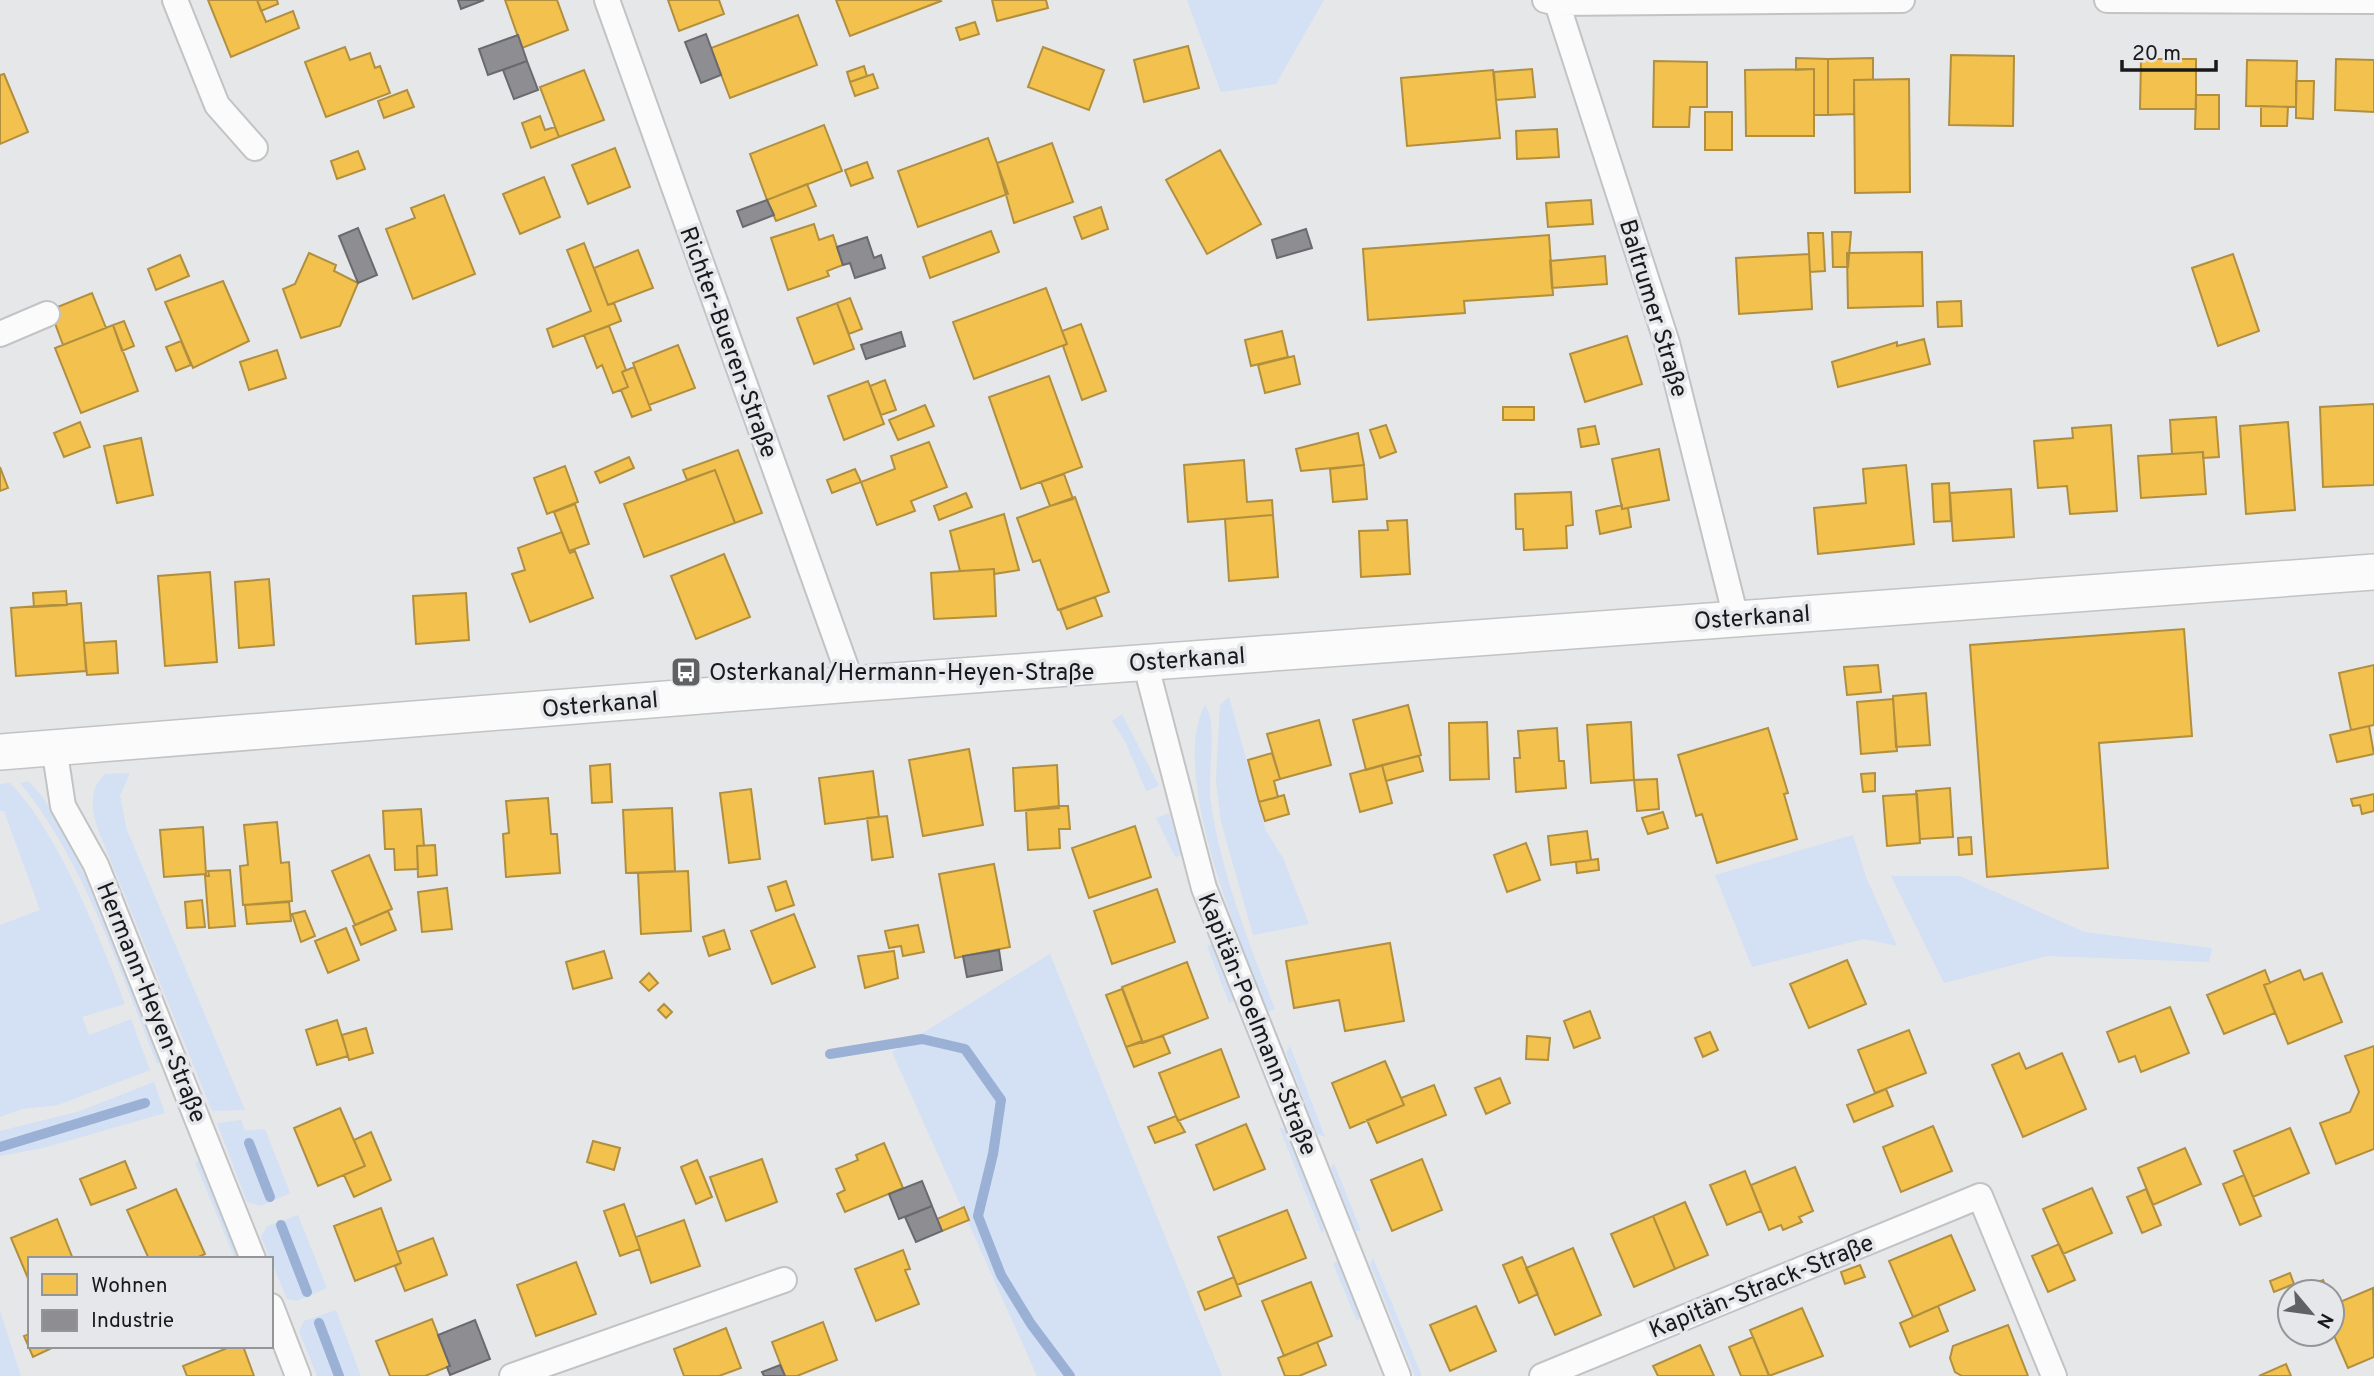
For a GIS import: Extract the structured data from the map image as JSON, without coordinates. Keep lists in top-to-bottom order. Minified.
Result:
{"streets":{"main road":["Osterkanal"],"street":["Baltrumer Straße","Richter-Bueren-Straße","Hermann-Heyen-Straße","Kapitän-Poelmann-Straße","Kapitän-Strack-Straße"]},"crossings":[["Baltrumer Straße","Osterkanal"],["Richter-Bueren-Straße","Osterkanal"],["Osterkanal","Hermann-Heyen-Straße"],["Osterkanal","Kapitän-Poelmann-Straße"]],"places":{"bus stop":["Osterkanal/Hermann-Heyen-Straße"]},"legend":["Wohnen","Industrie"],"scale_bar":"20 m","north":"bottom right"}
